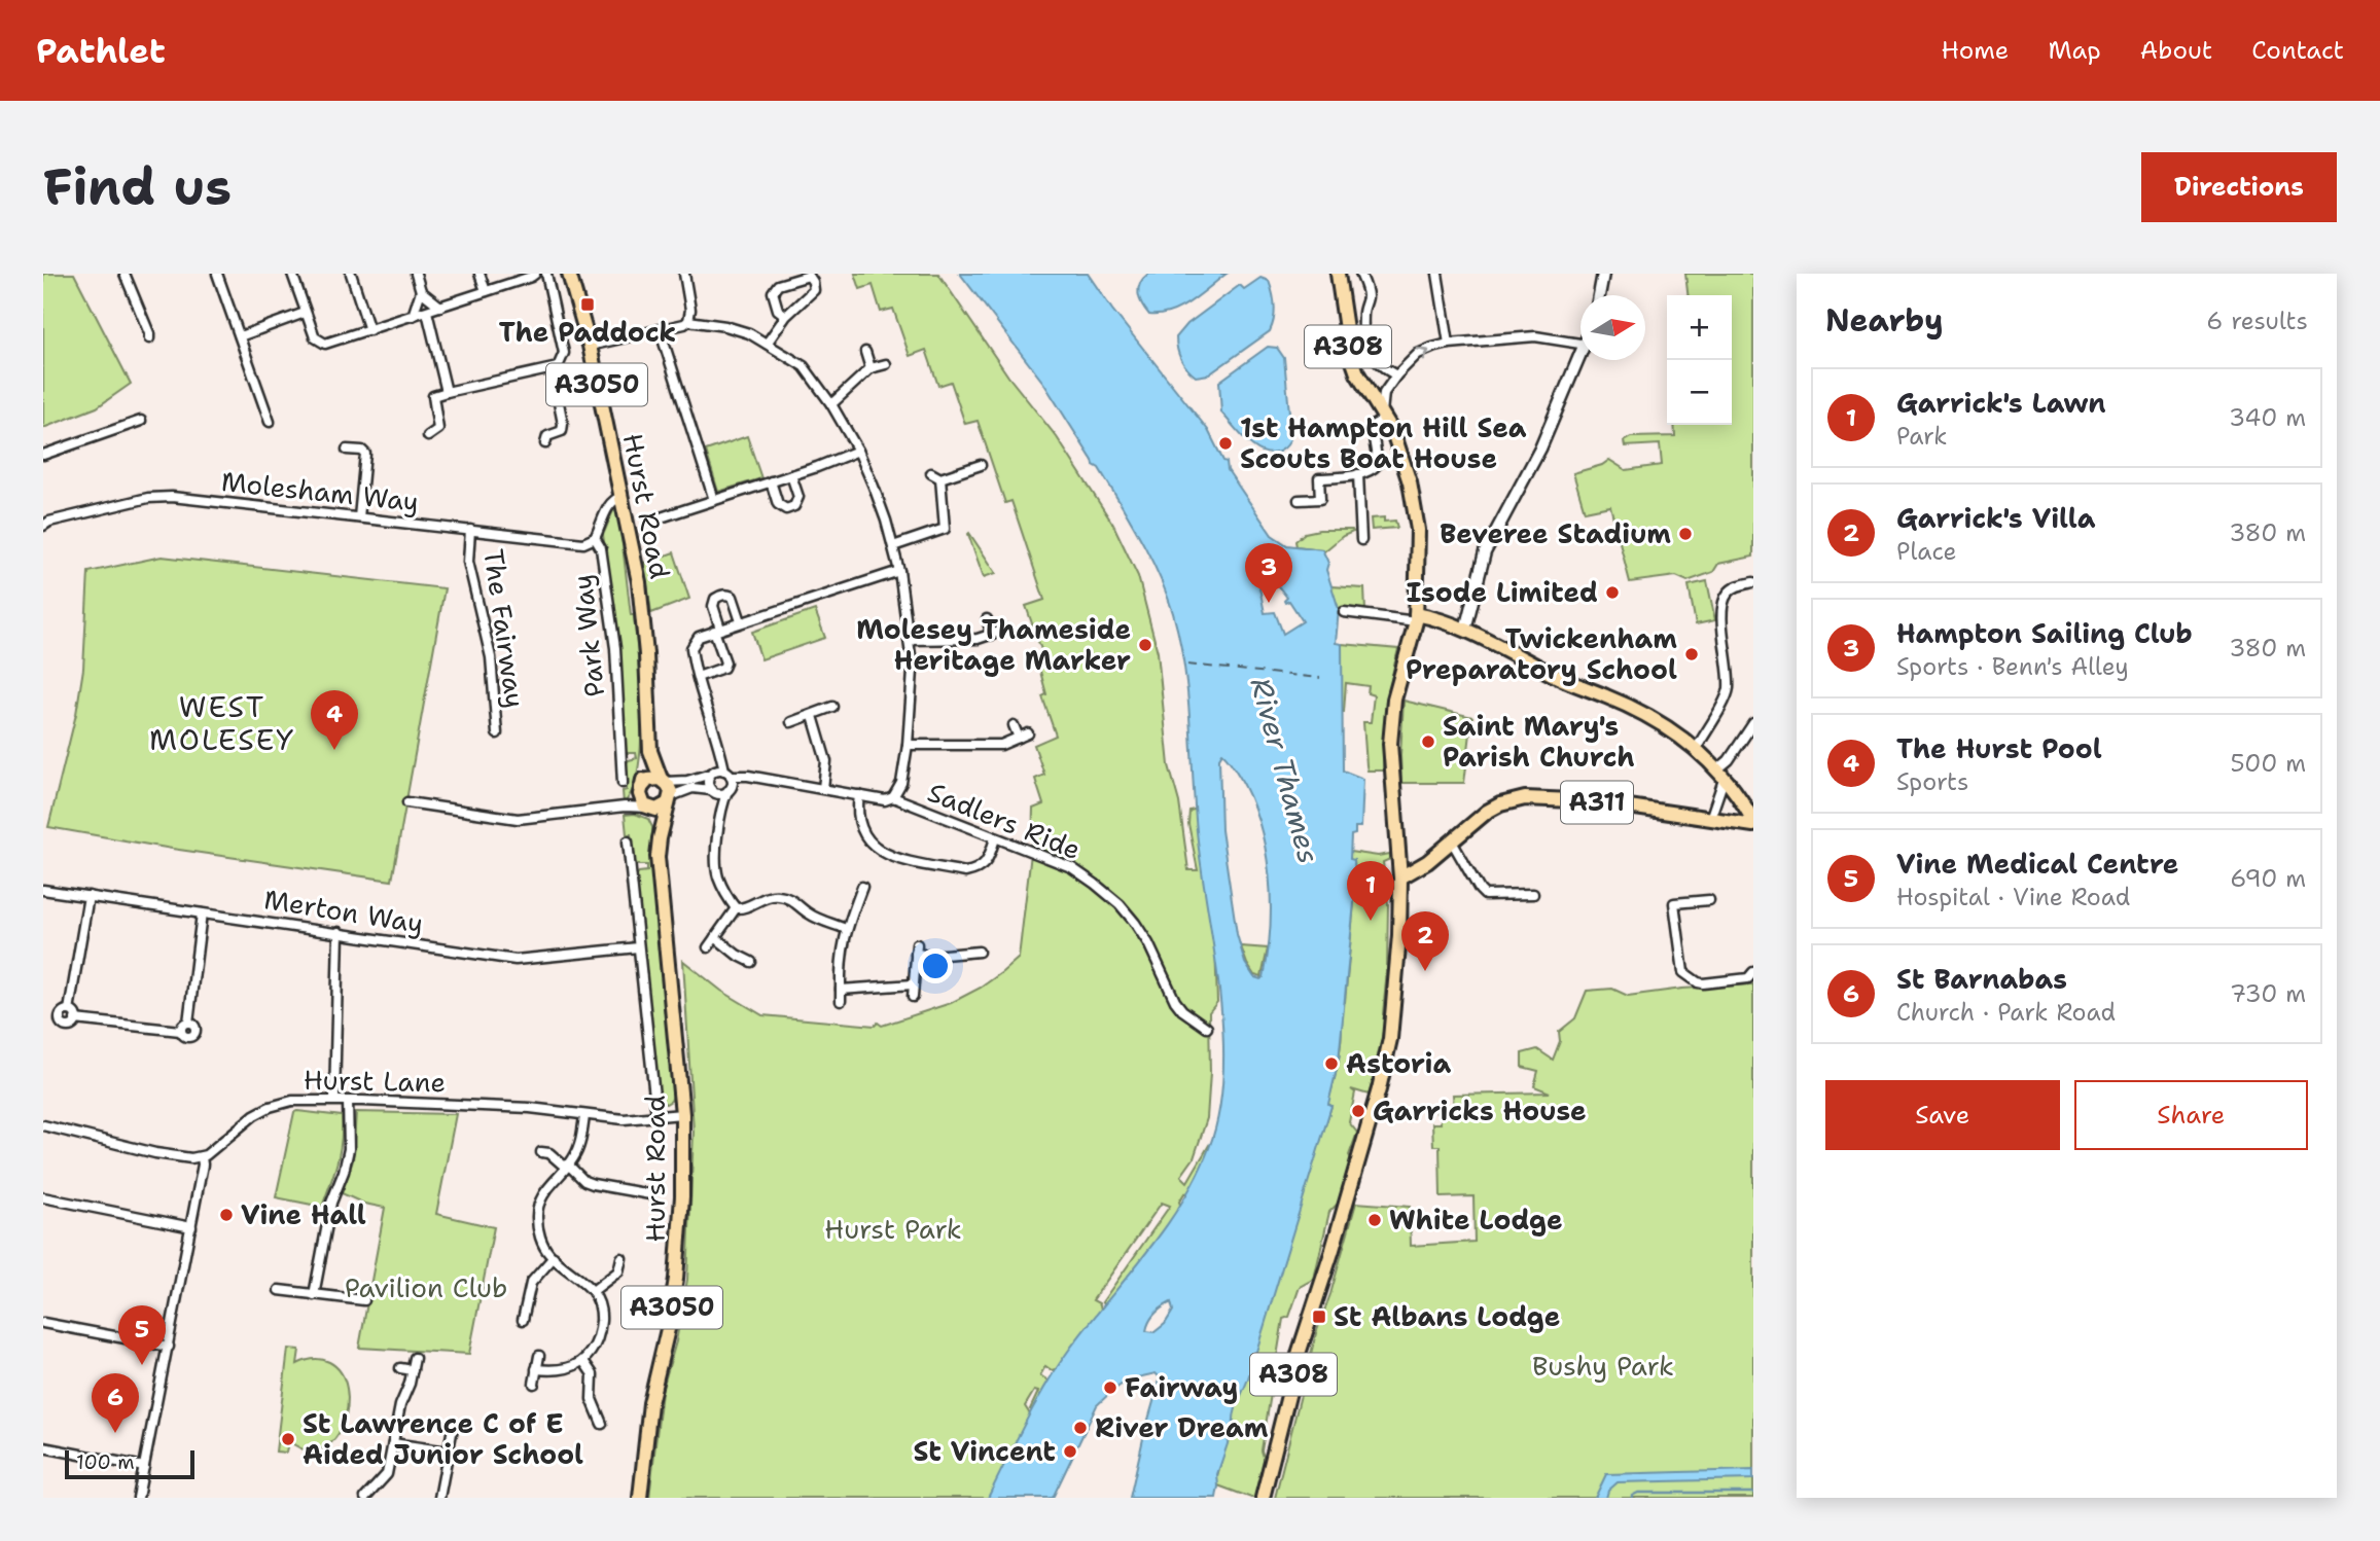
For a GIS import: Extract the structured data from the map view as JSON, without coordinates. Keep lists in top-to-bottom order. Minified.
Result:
{"streets":{"main road":["A308","A3050","Hurst Road","A311"],"street":["Molesham Way","The Fairway","Park Way","Sadlers Ride","Merton Way","Hurst Lane"]},"crossings":[["A308","A311"],["Molesham Way","The Fairway"],["Molesham Way","Park Way"],["Hurst Road","Park Way"],["Hurst Road","Hurst Lane"]],"districts":["WEST MOLESEY"],"water":["River Thames"],"parks":["Hurst Park","Pavilion Club","Bushy Park"],"places":{"transit":["The Paddock","St Albans Lodge"],"other":["1st Hampton Hill Sea Scouts Boat House","Beveree Stadium","Isode Limited","Molesey Thameside Heritage Marker","Twickenham Preparatory School","Saint Mary's Parish Church","Astoria","Garricks House","Vine Hall","White Lodge","Fairway","River Dream","St Lawrence C of E Aided Junior School","St Vincent"]},"scale_bar":"100 m","north":"right","page":{"header":"Pathlet","nav":["Home","Map","About","Contact"],"buttons":["Directions",["Save","Share"]],"title":"Find us","heading":["Nearby","6 results"],"map_buttons":["+","−"],"list":[{"mark":"1","name":"Garrick's Lawn","note":"Park","value":"340 m"},{"mark":"2","name":"Garrick's Villa","note":"Place","value":"380 m"},{"mark":"3","name":"Hampton Sailing Club","note":"Sports · Benn's Alley","value":"380 m"},{"mark":"4","name":"The Hurst Pool","note":"Sports","value":"500 m"},{"mark":"5","name":"Vine Medical Centre","note":"Hospital · Vine Road","value":"690 m"},{"mark":"6","name":"St Barnabas","note":"Church · Park Road","value":"730 m"}],"pins":["3","4","1","2","5","6"],"scale":"100 m"}}
